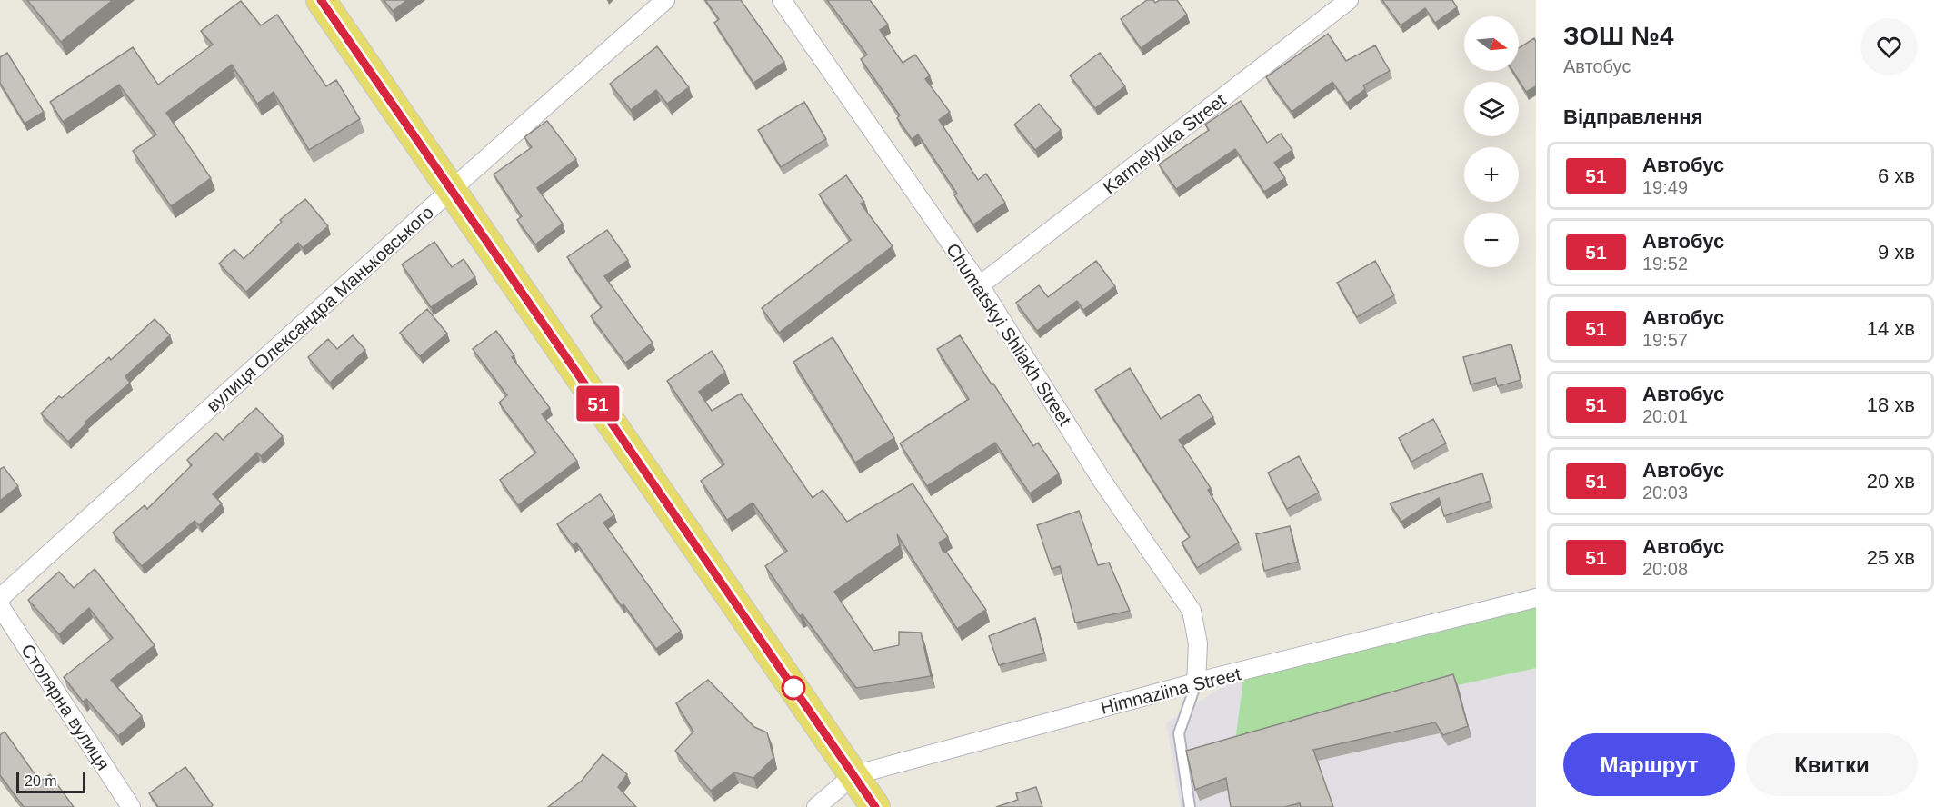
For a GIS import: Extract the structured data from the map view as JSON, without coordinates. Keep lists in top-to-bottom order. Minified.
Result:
{"streets":{"street":["Karmelyuka Street","вулиця Олександра Маньковського","Chumatskyi Shliakh Street","Himnaziina Street","Столярна вулиця"]},"crossings":[["Karmelyuka Street","Chumatskyi Shliakh Street"],["Chumatskyi Shliakh Street","Himnaziina Street"]],"lines":["bus line 51"],"scale_bar":"20 m","north":"right","page":{"on_map":"51","heading":[["ЗОШ №4","Автобус"],"Відправлення"],"map_buttons":["+","−"],"list":[{"mark":"51","name":"Автобус","note":"19:49","value":"6 хв"},{"mark":"51","name":"Автобус","note":"19:52","value":"9 хв"},{"mark":"51","name":"Автобус","note":"19:57","value":"14 хв"},{"mark":"51","name":"Автобус","note":"20:01","value":"18 хв"},{"mark":"51","name":"Автобус","note":"20:03","value":"20 хв"},{"mark":"51","name":"Автобус","note":"20:08","value":"25 хв"}],"buttons":["Маршрут","Квитки"],"scale":"20 m"}}
